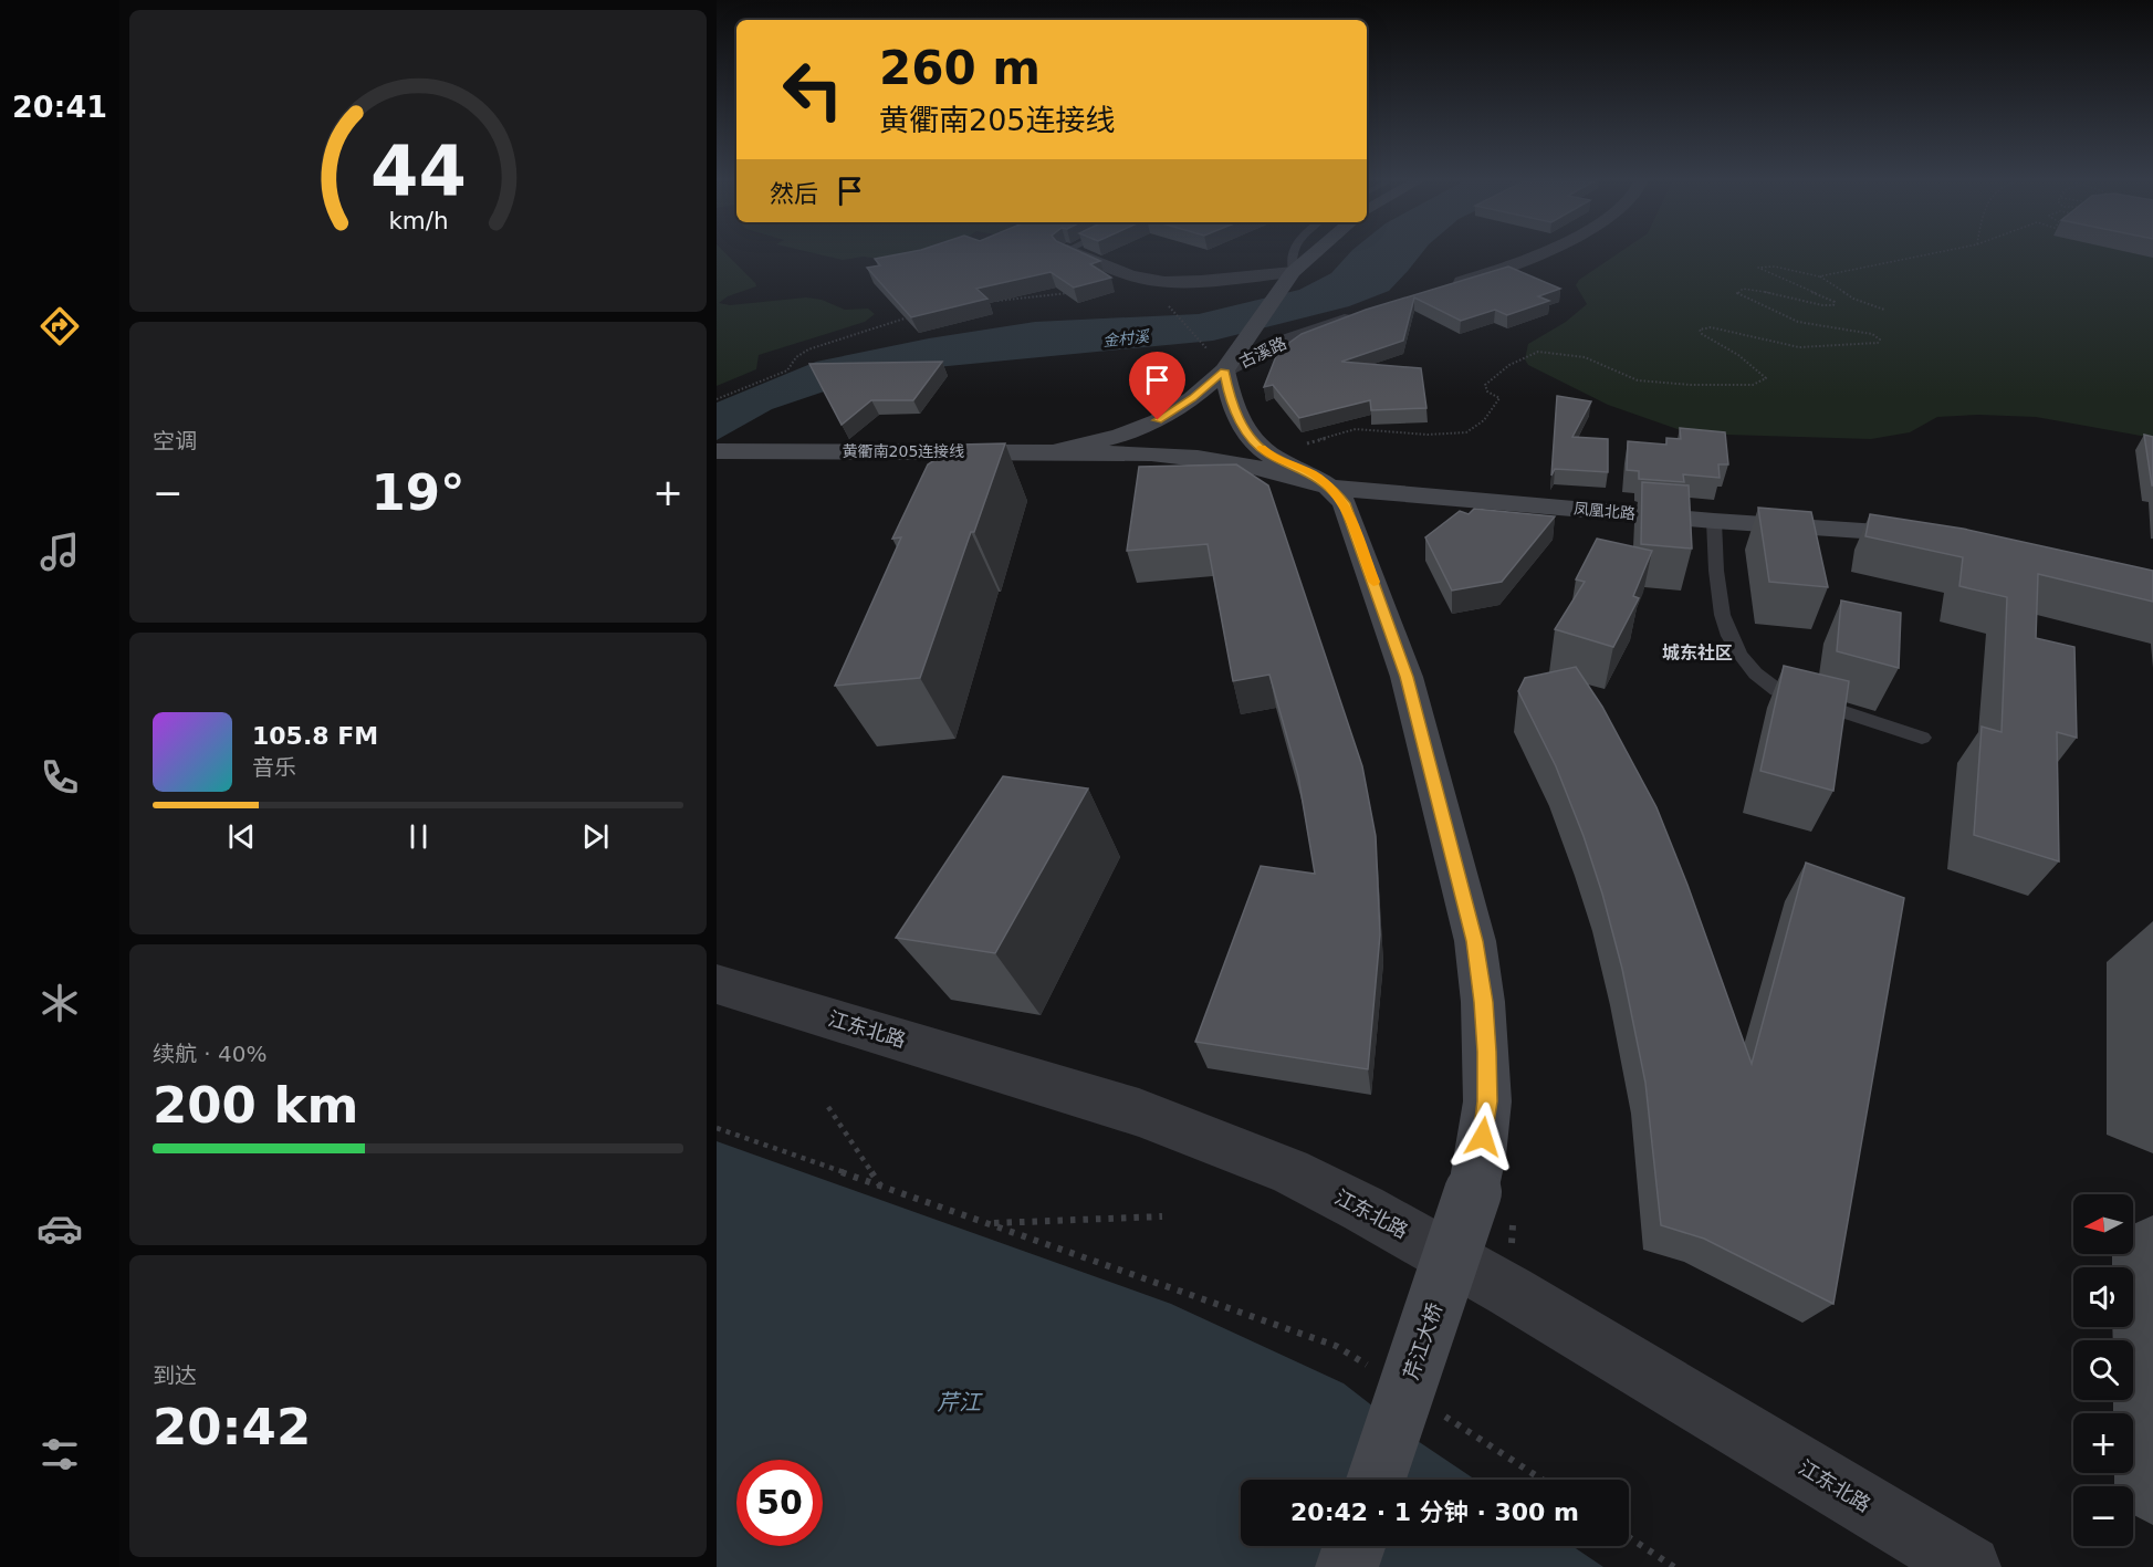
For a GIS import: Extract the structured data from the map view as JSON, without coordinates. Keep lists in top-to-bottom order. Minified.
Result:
{"streets":{"main road":["古溪路","黄衢南205连接线","凤凰北路","芹江大桥"],"street":["江东北路"]},"crossings":[["古溪路","黄衢南205连接线"],["古溪路","凤凰北路"],["古溪路","芹江大桥"],["黄衢南205连接线","凤凰北路"]],"districts":["城东社区"],"water":["金村溪","芹江"],"north":"left","page":{"tabs":"20:41","turn":["260 m","黄衢南205连接线"],"then":"然后","tile":["空调",["续航 · 40%","200 km"],["到达","20:42"]],"heat":["−","19°","+"],"song":["105.8 FM","音乐"],"map_buttons":["+","−"],"limit":"50","trip":"20:42 · 1 分钟 · 300 m","gauge":["44","km/h"]}}
